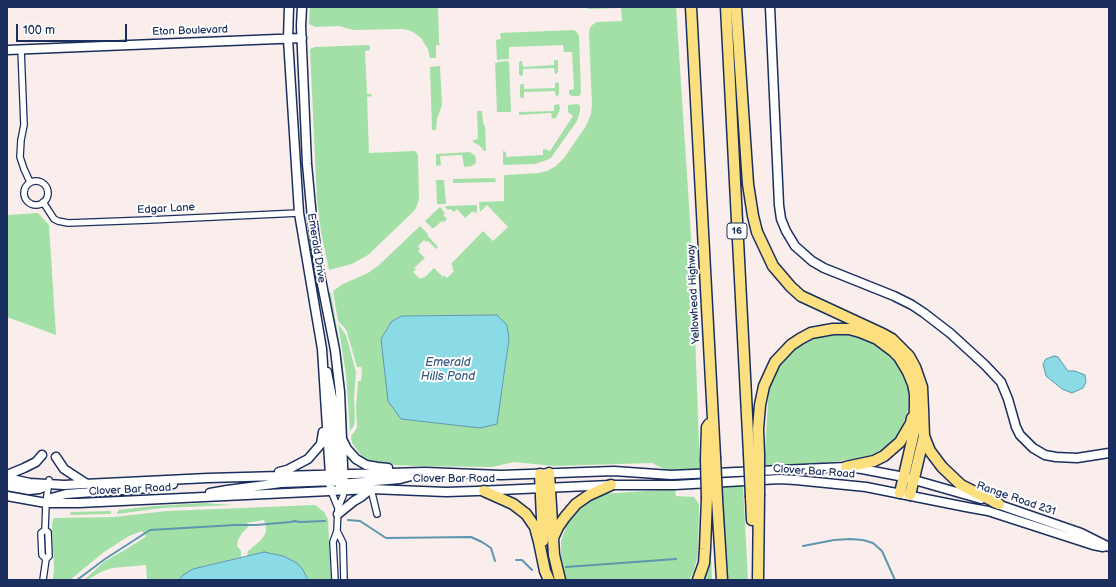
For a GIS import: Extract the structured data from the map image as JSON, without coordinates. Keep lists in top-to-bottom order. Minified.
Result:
{"streets":{"highway":["16","Yellowhead Highway"],"main road":["Eton Boulevard","Emerald Drive","Clover Bar Road","Range Road 231"],"street":["Edgar Lane"]},"crossings":[["Eton Boulevard","Emerald Drive"],["Edgar Lane","Emerald Drive"],["Emerald Drive","Clover Bar Road"],["Clover Bar Road","Range Road 231"]],"water":["Emerald Hills Pond"],"scale_bar":"100 m"}
